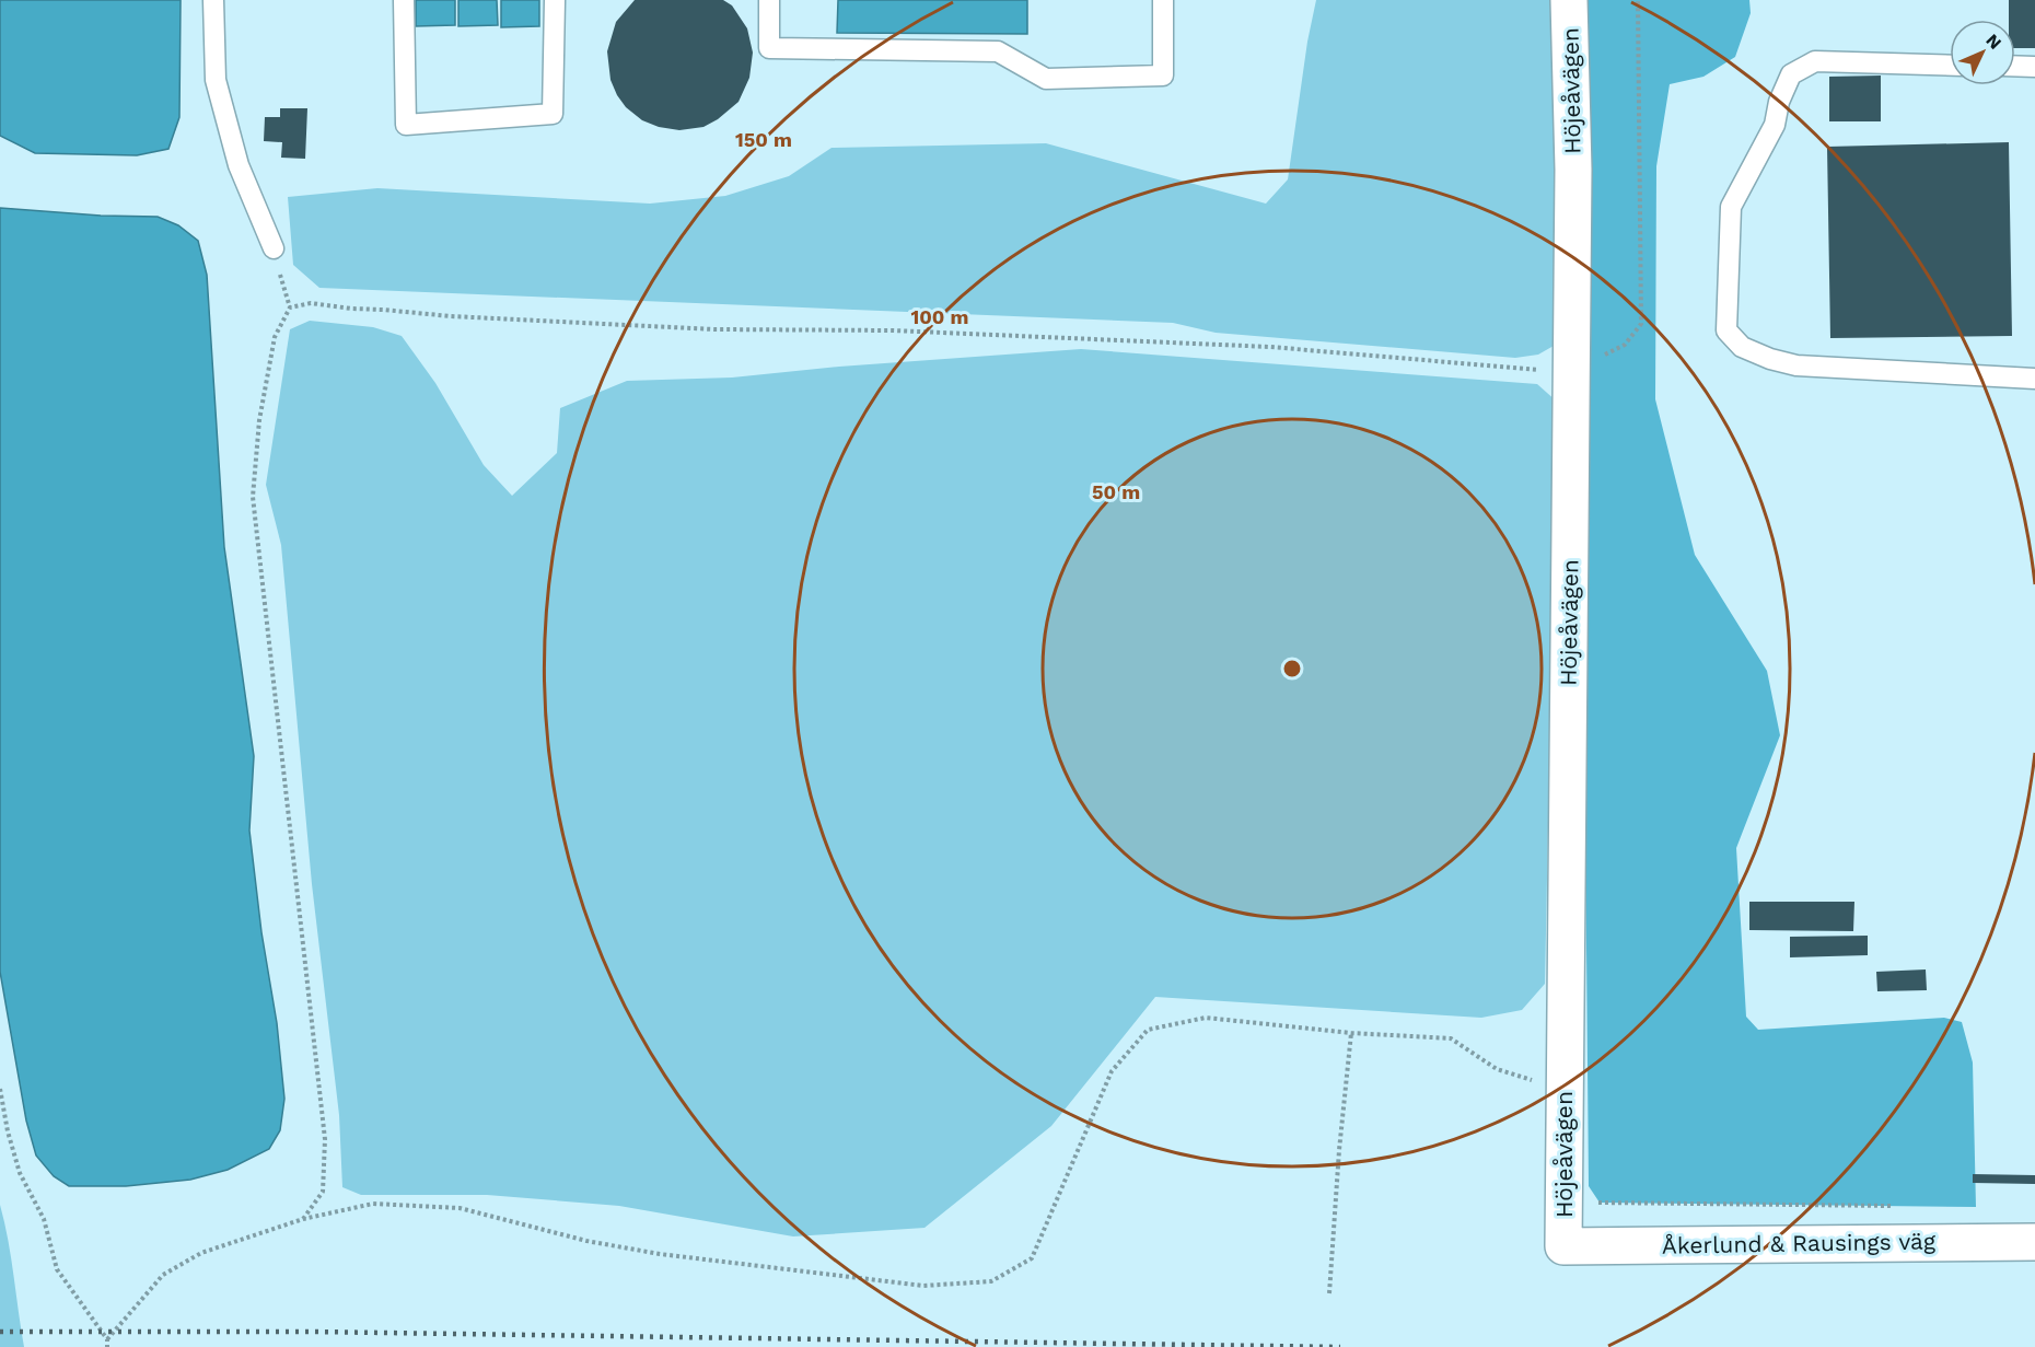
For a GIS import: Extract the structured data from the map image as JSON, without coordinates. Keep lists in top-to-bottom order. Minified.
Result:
{"streets":{"street":["Höjeåvägen","Åkerlund & Rausings väg"]},"crossings":[["Höjeåvägen","Åkerlund & Rausings väg"]],"north":"top right","rings":["150 m","100 m","50 m"]}
